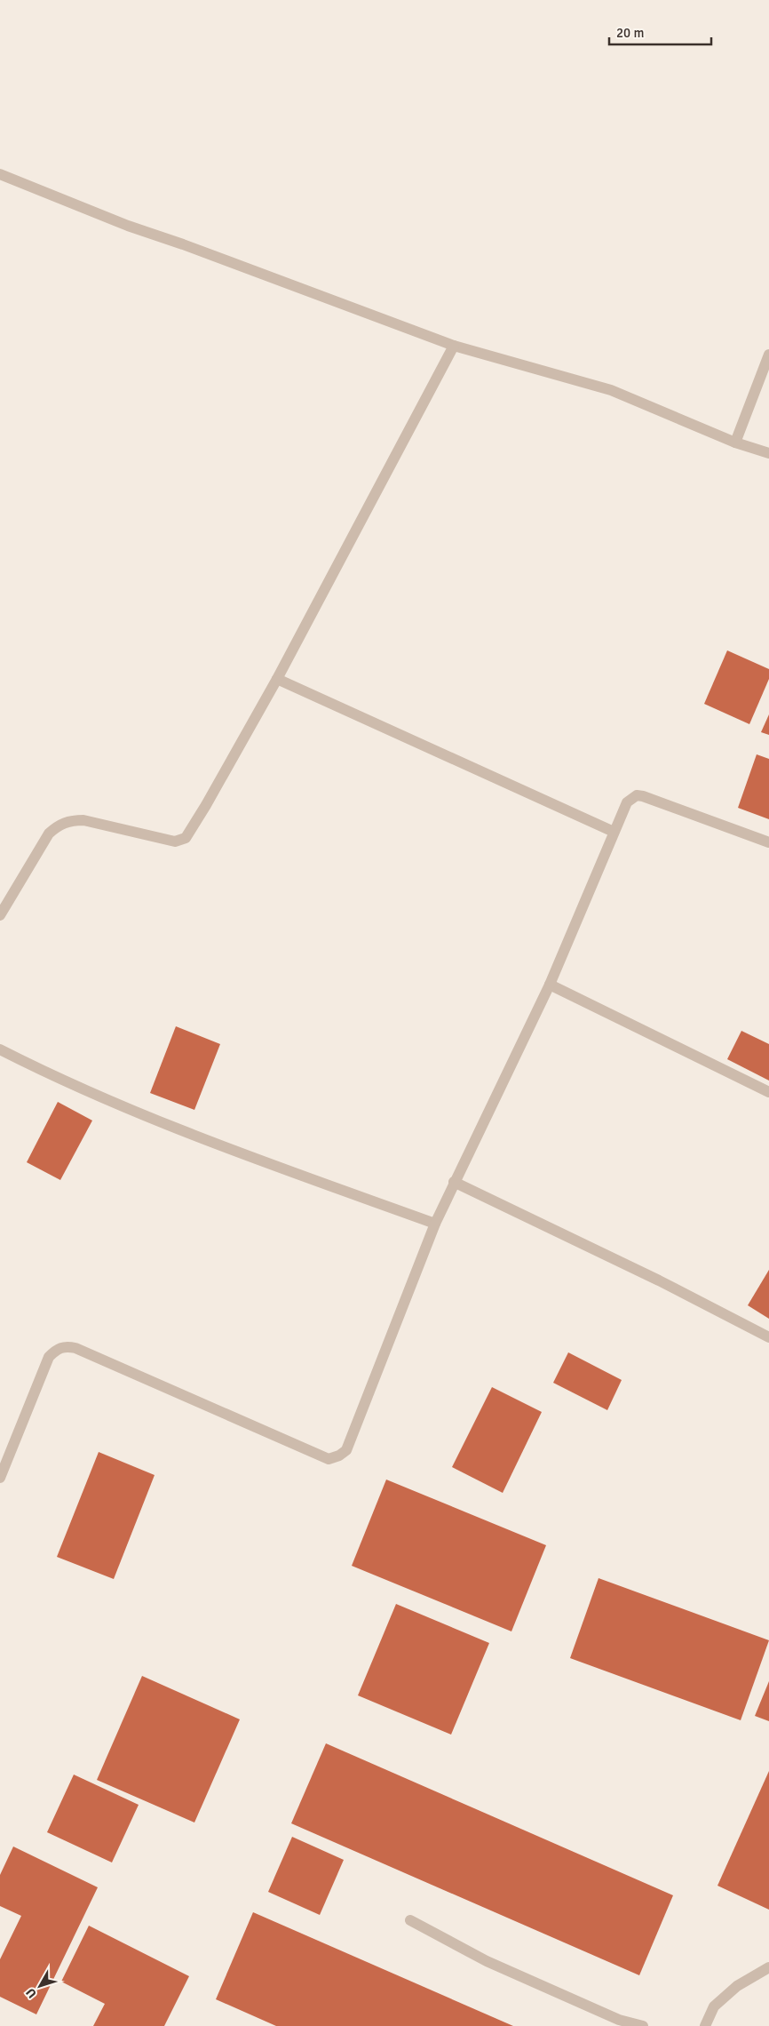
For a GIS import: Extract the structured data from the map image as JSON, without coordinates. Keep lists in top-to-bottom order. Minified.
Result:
{"scale_bar":"20 m","north":"bottom left"}
